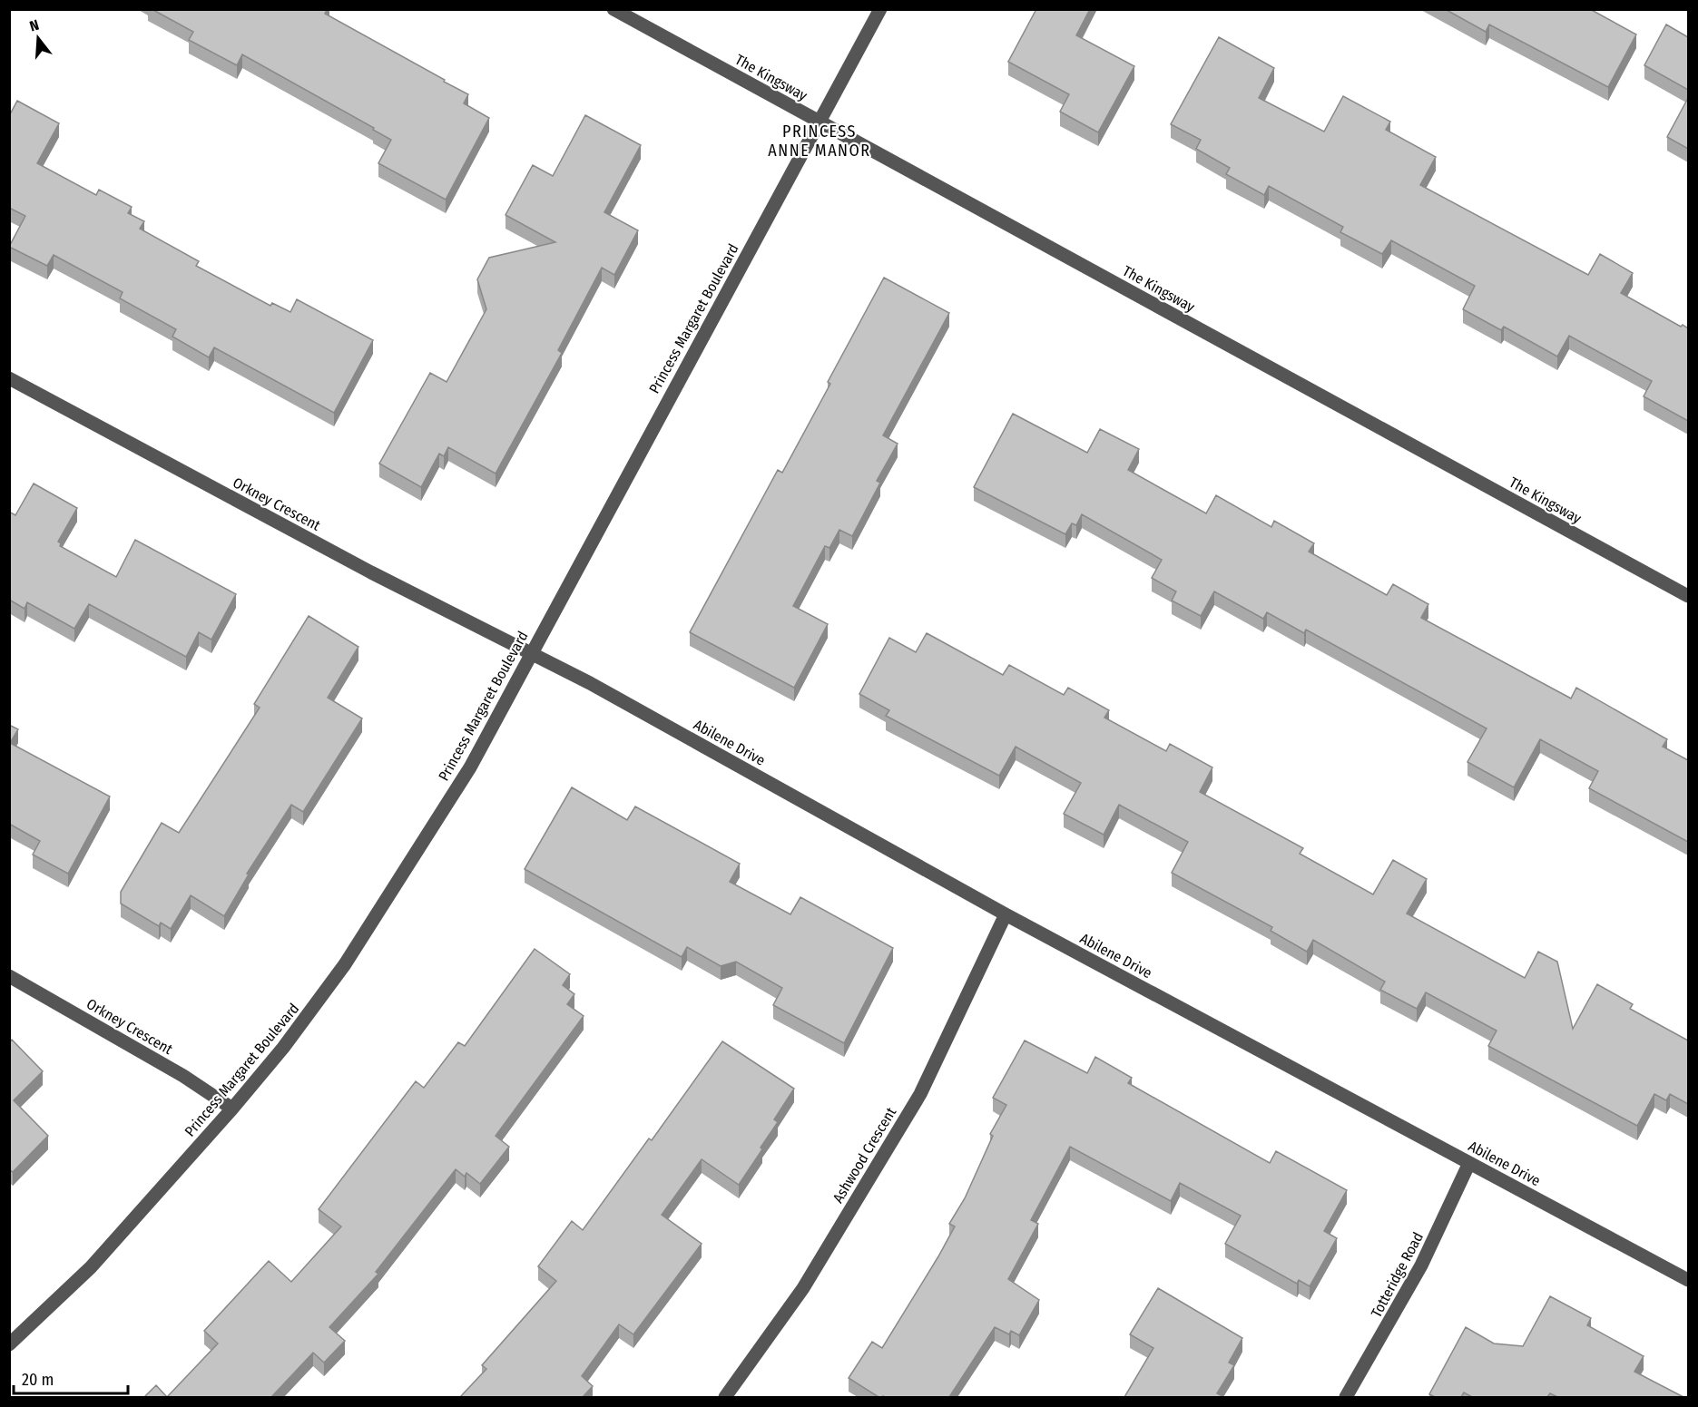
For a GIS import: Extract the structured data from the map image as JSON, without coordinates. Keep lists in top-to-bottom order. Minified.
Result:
{"streets":{"street":["The Kingsway","Princess Margaret Boulevard","Orkney Crescent","Abilene Drive","Ashwood Crescent","Totteridge Road"]},"crossings":[["The Kingsway","Princess Margaret Boulevard"],["Princess Margaret Boulevard","Orkney Crescent"],["Princess Margaret Boulevard","Abilene Drive"],["Orkney Crescent","Abilene Drive"],["Abilene Drive","Ashwood Crescent"],["Abilene Drive","Totteridge Road"]],"districts":["PRINCESS ANNE MANOR"],"scale_bar":"20 m","north":"top"}
